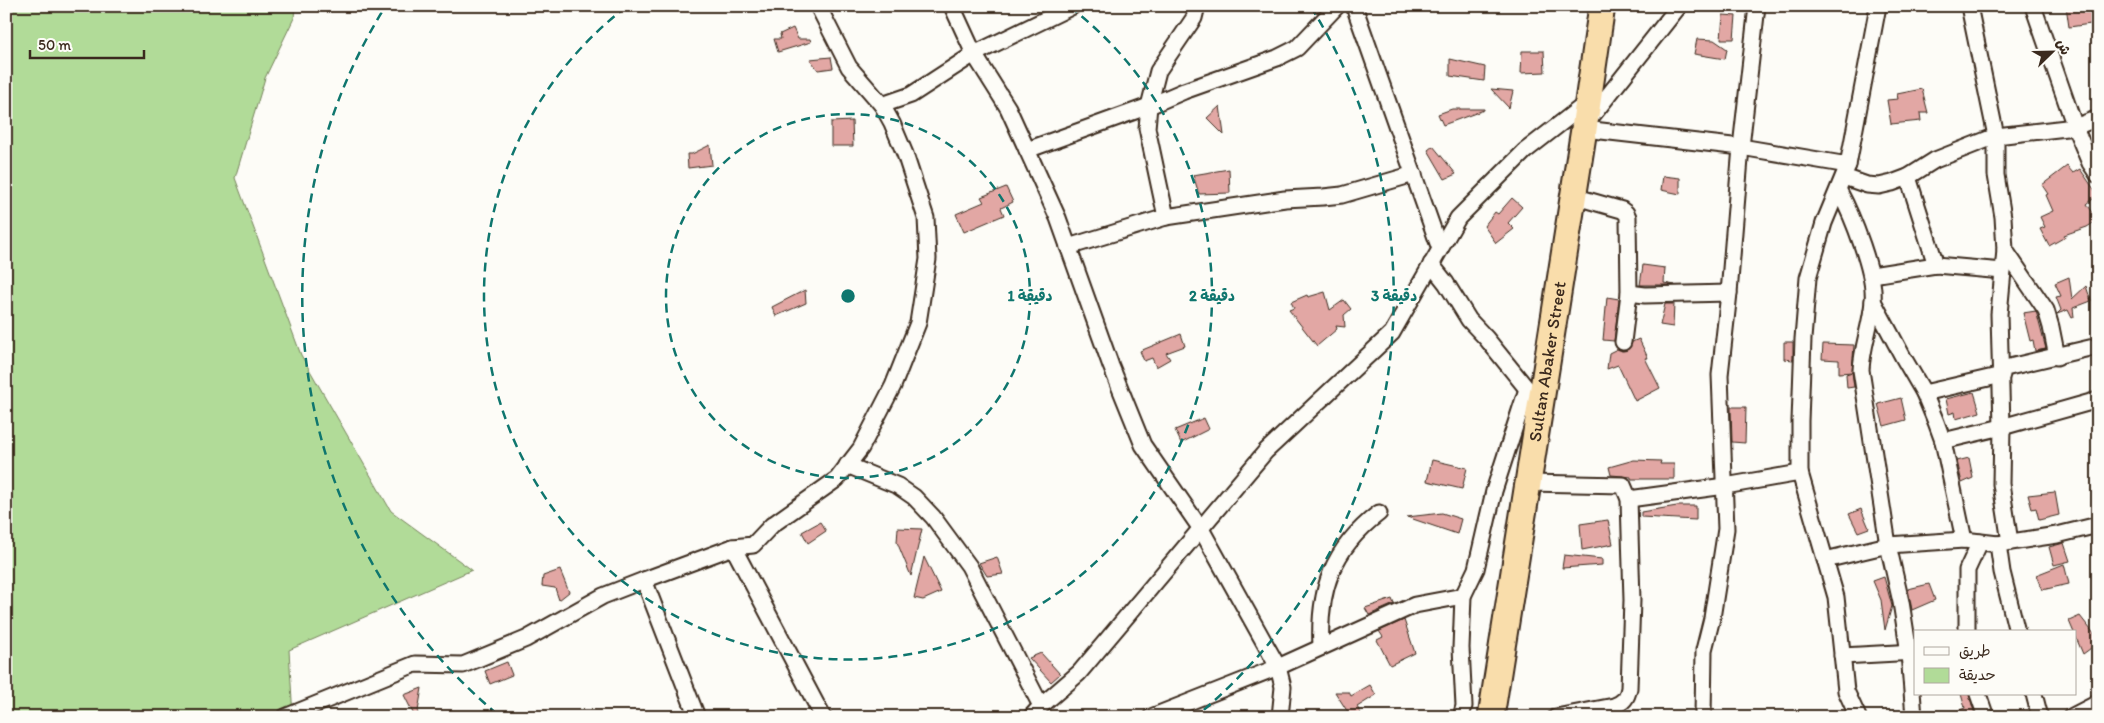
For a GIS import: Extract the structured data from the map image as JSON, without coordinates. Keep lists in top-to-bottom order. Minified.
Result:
{"streets":{"highway":["Sultan Abaker Street"]},"legend":["طريق","حديقة"],"scale_bar":"50 m","north":"top right","rings":["1 دقيقة","2 دقيقة","3 دقيقة"]}
